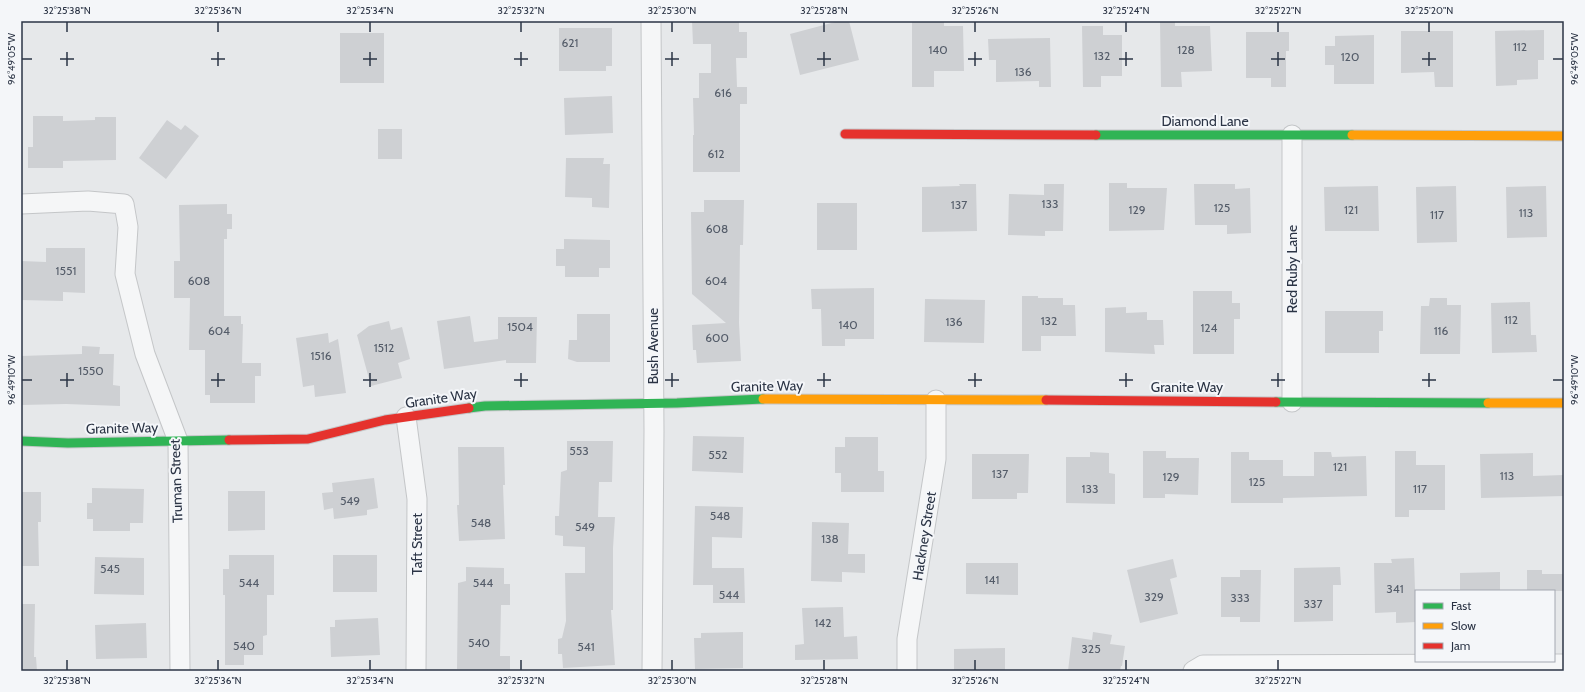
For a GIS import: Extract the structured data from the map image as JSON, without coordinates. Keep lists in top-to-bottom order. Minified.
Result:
{"streets":{"street":["Diamond Lane","Red Ruby Lane","Bush Avenue","Granite Way","Truman Street","Hackney Street","Taft Street"]},"crossings":[["Diamond Lane","Red Ruby Lane"],["Red Ruby Lane","Granite Way"],["Bush Avenue","Granite Way"],["Granite Way","Truman Street"],["Granite Way","Hackney Street"],["Granite Way","Taft Street"]],"house_numbers":["621","112","140","128","132","120","136","616","612","133","137","125","129","121","113","117","608","1551","608","604","112","132","136","140","1504","124","604","116","600","1512","1516","1550","553","552","121","137","113","129","125","133","117","549","548","548","549","138","545","141","544","544","341","544","329","333","337","142","540","540","541","325"],"legend":["Fast","Slow","Jam"],"coordinates":["32°25'38\"N","32°25'36\"N","32°25'34\"N","32°25'32\"N","32°25'30\"N","32°25'28\"N","32°25'26\"N","32°25'24\"N","32°25'22\"N","32°25'20\"N","96°49'05\"W","96°49'10\"W"]}
